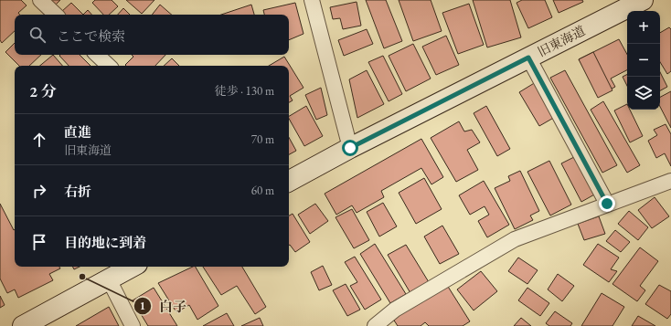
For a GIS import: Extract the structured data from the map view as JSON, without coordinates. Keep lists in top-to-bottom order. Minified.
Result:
{"streets":{"street":["旧東海道"]},"places":["白子"],"page":{"map_buttons":["+","−"],"search":"ここで検索","heading":["2 分","徒歩 · 130 m"],"list":[["直進","旧東海道","70 m"],["右折","60 m"],"目的地に到着"]}}
